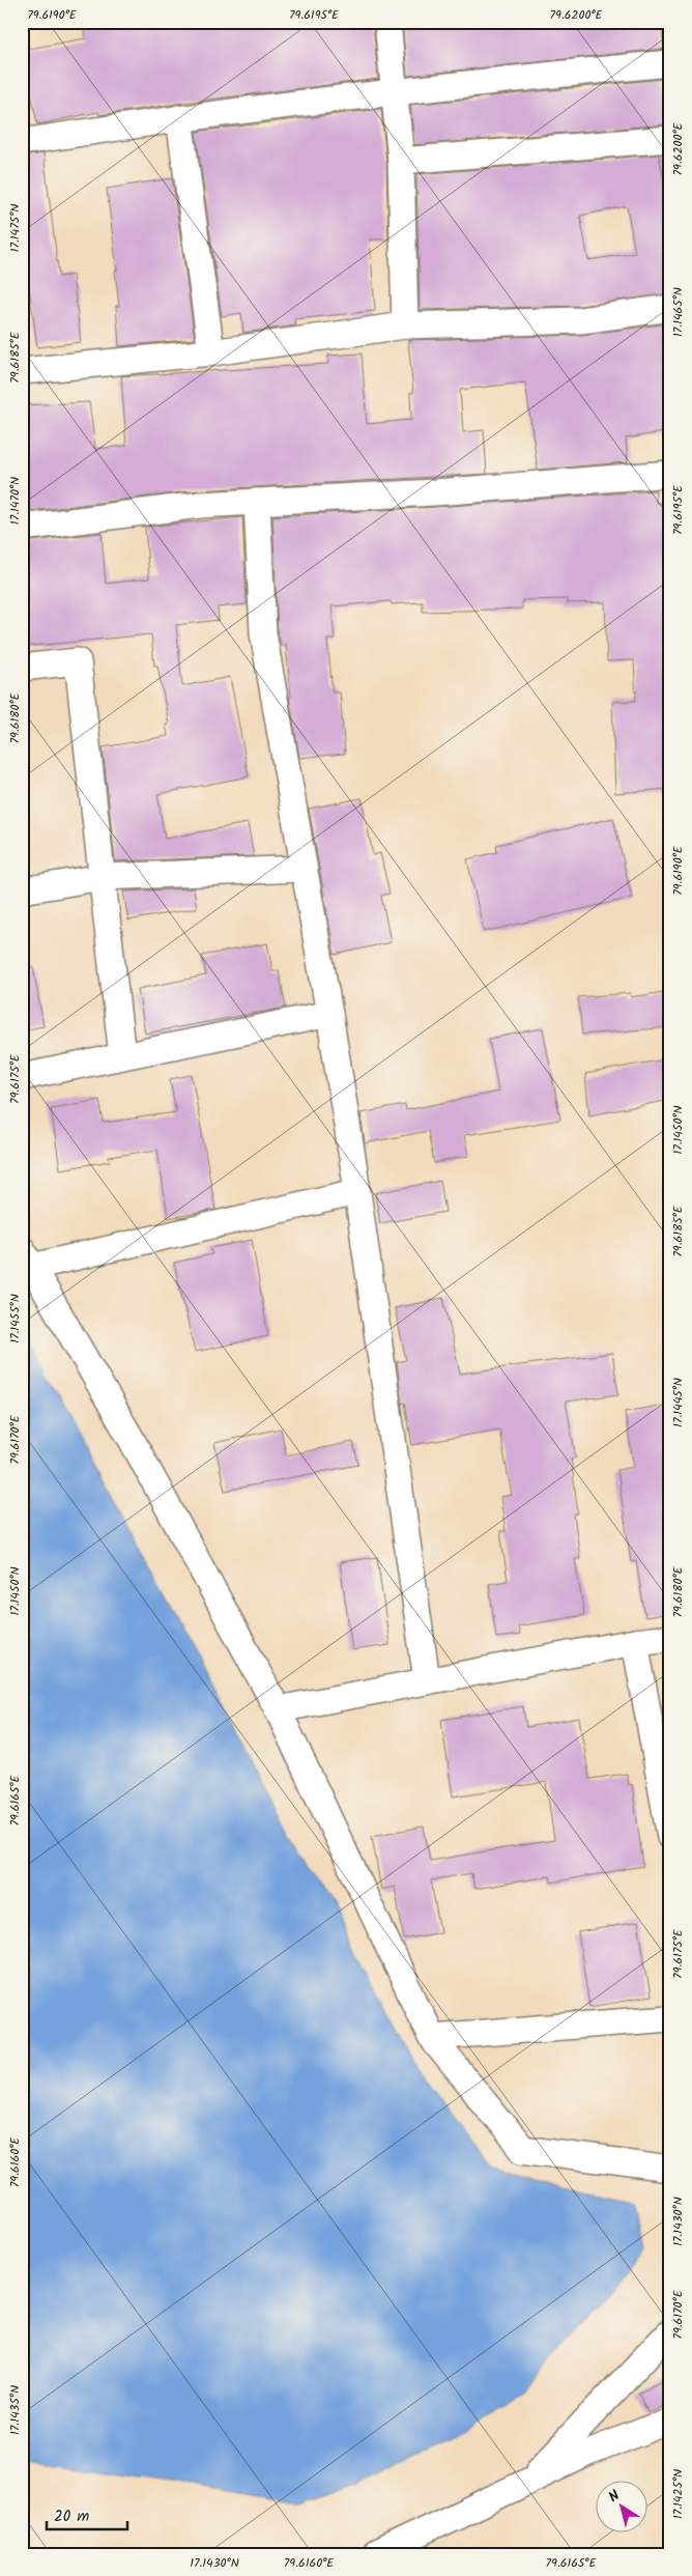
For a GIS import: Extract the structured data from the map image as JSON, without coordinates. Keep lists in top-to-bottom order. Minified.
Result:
{"scale_bar":"20 m","north":"top left","coordinates":["79.6190°E","79.6195°E","79.6200°E","17.1475°N","17.1465°N","79.6185°E","17.1470°N","79.6180°E","79.6175°E","17.1450°N","17.1455°N","17.1445°N","79.6170°E","79.6165°E","79.6160°E","17.1430°N","17.1435°N","17.1425°N"]}
